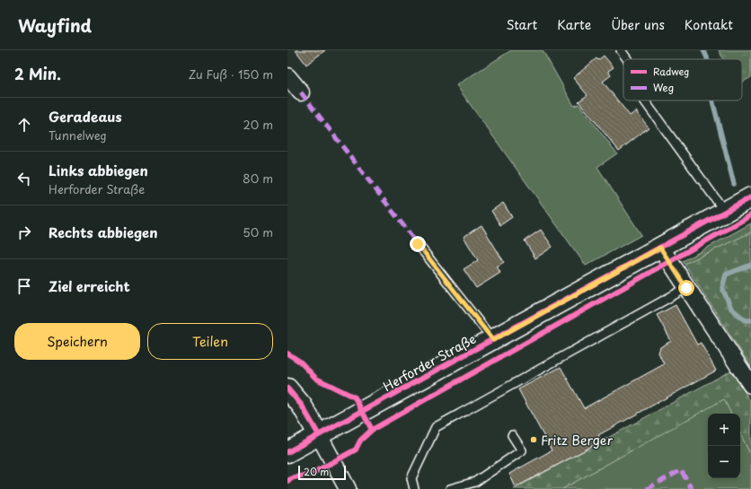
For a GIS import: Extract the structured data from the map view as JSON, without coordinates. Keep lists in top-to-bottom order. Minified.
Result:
{"streets":{"main road":["Herforder Straße"]},"places":["Fritz Berger"],"legend":["Radweg","Weg"],"scale_bar":"20 m","page":{"header":"Wayfind","nav":["Start","Karte","Über uns","Kontakt"],"heading":["2 Min.","Zu Fuß · 150 m"],"list":[["Geradeaus","Tunnelweg","20 m"],["Links abbiegen","Herforder Straße","80 m"],["Rechts abbiegen","50 m"],"Ziel erreicht"],"buttons":["Speichern","Teilen"],"map_buttons":["+","−"],"scale":"20 m"}}
